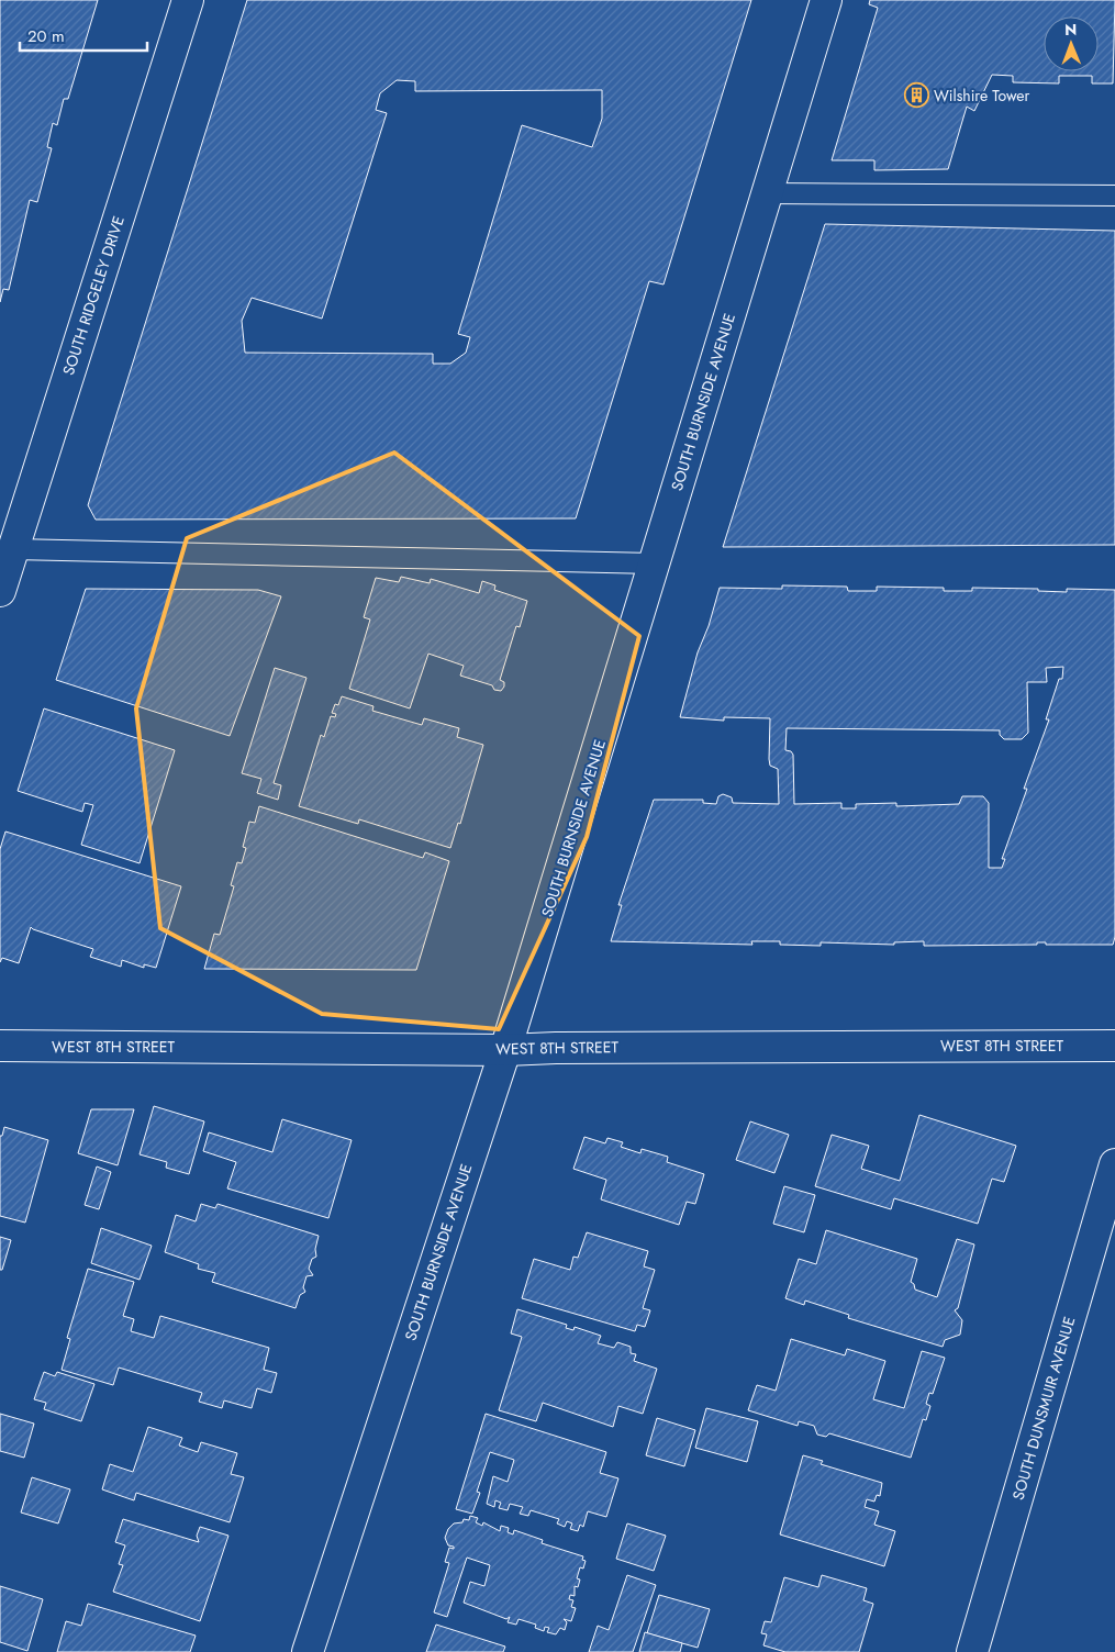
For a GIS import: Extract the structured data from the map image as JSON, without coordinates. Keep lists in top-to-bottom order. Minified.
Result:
{"streets":{"street":["SOUTH RIDGELEY DRIVE","SOUTH BURNSIDE AVENUE","WEST 8TH STREET","SOUTH DUNSMUIR AVENUE"]},"crossings":[["SOUTH BURNSIDE AVENUE","WEST 8TH STREET"]],"places":{"building":["Wilshire Tower"]},"scale_bar":"20 m","north":"top"}
